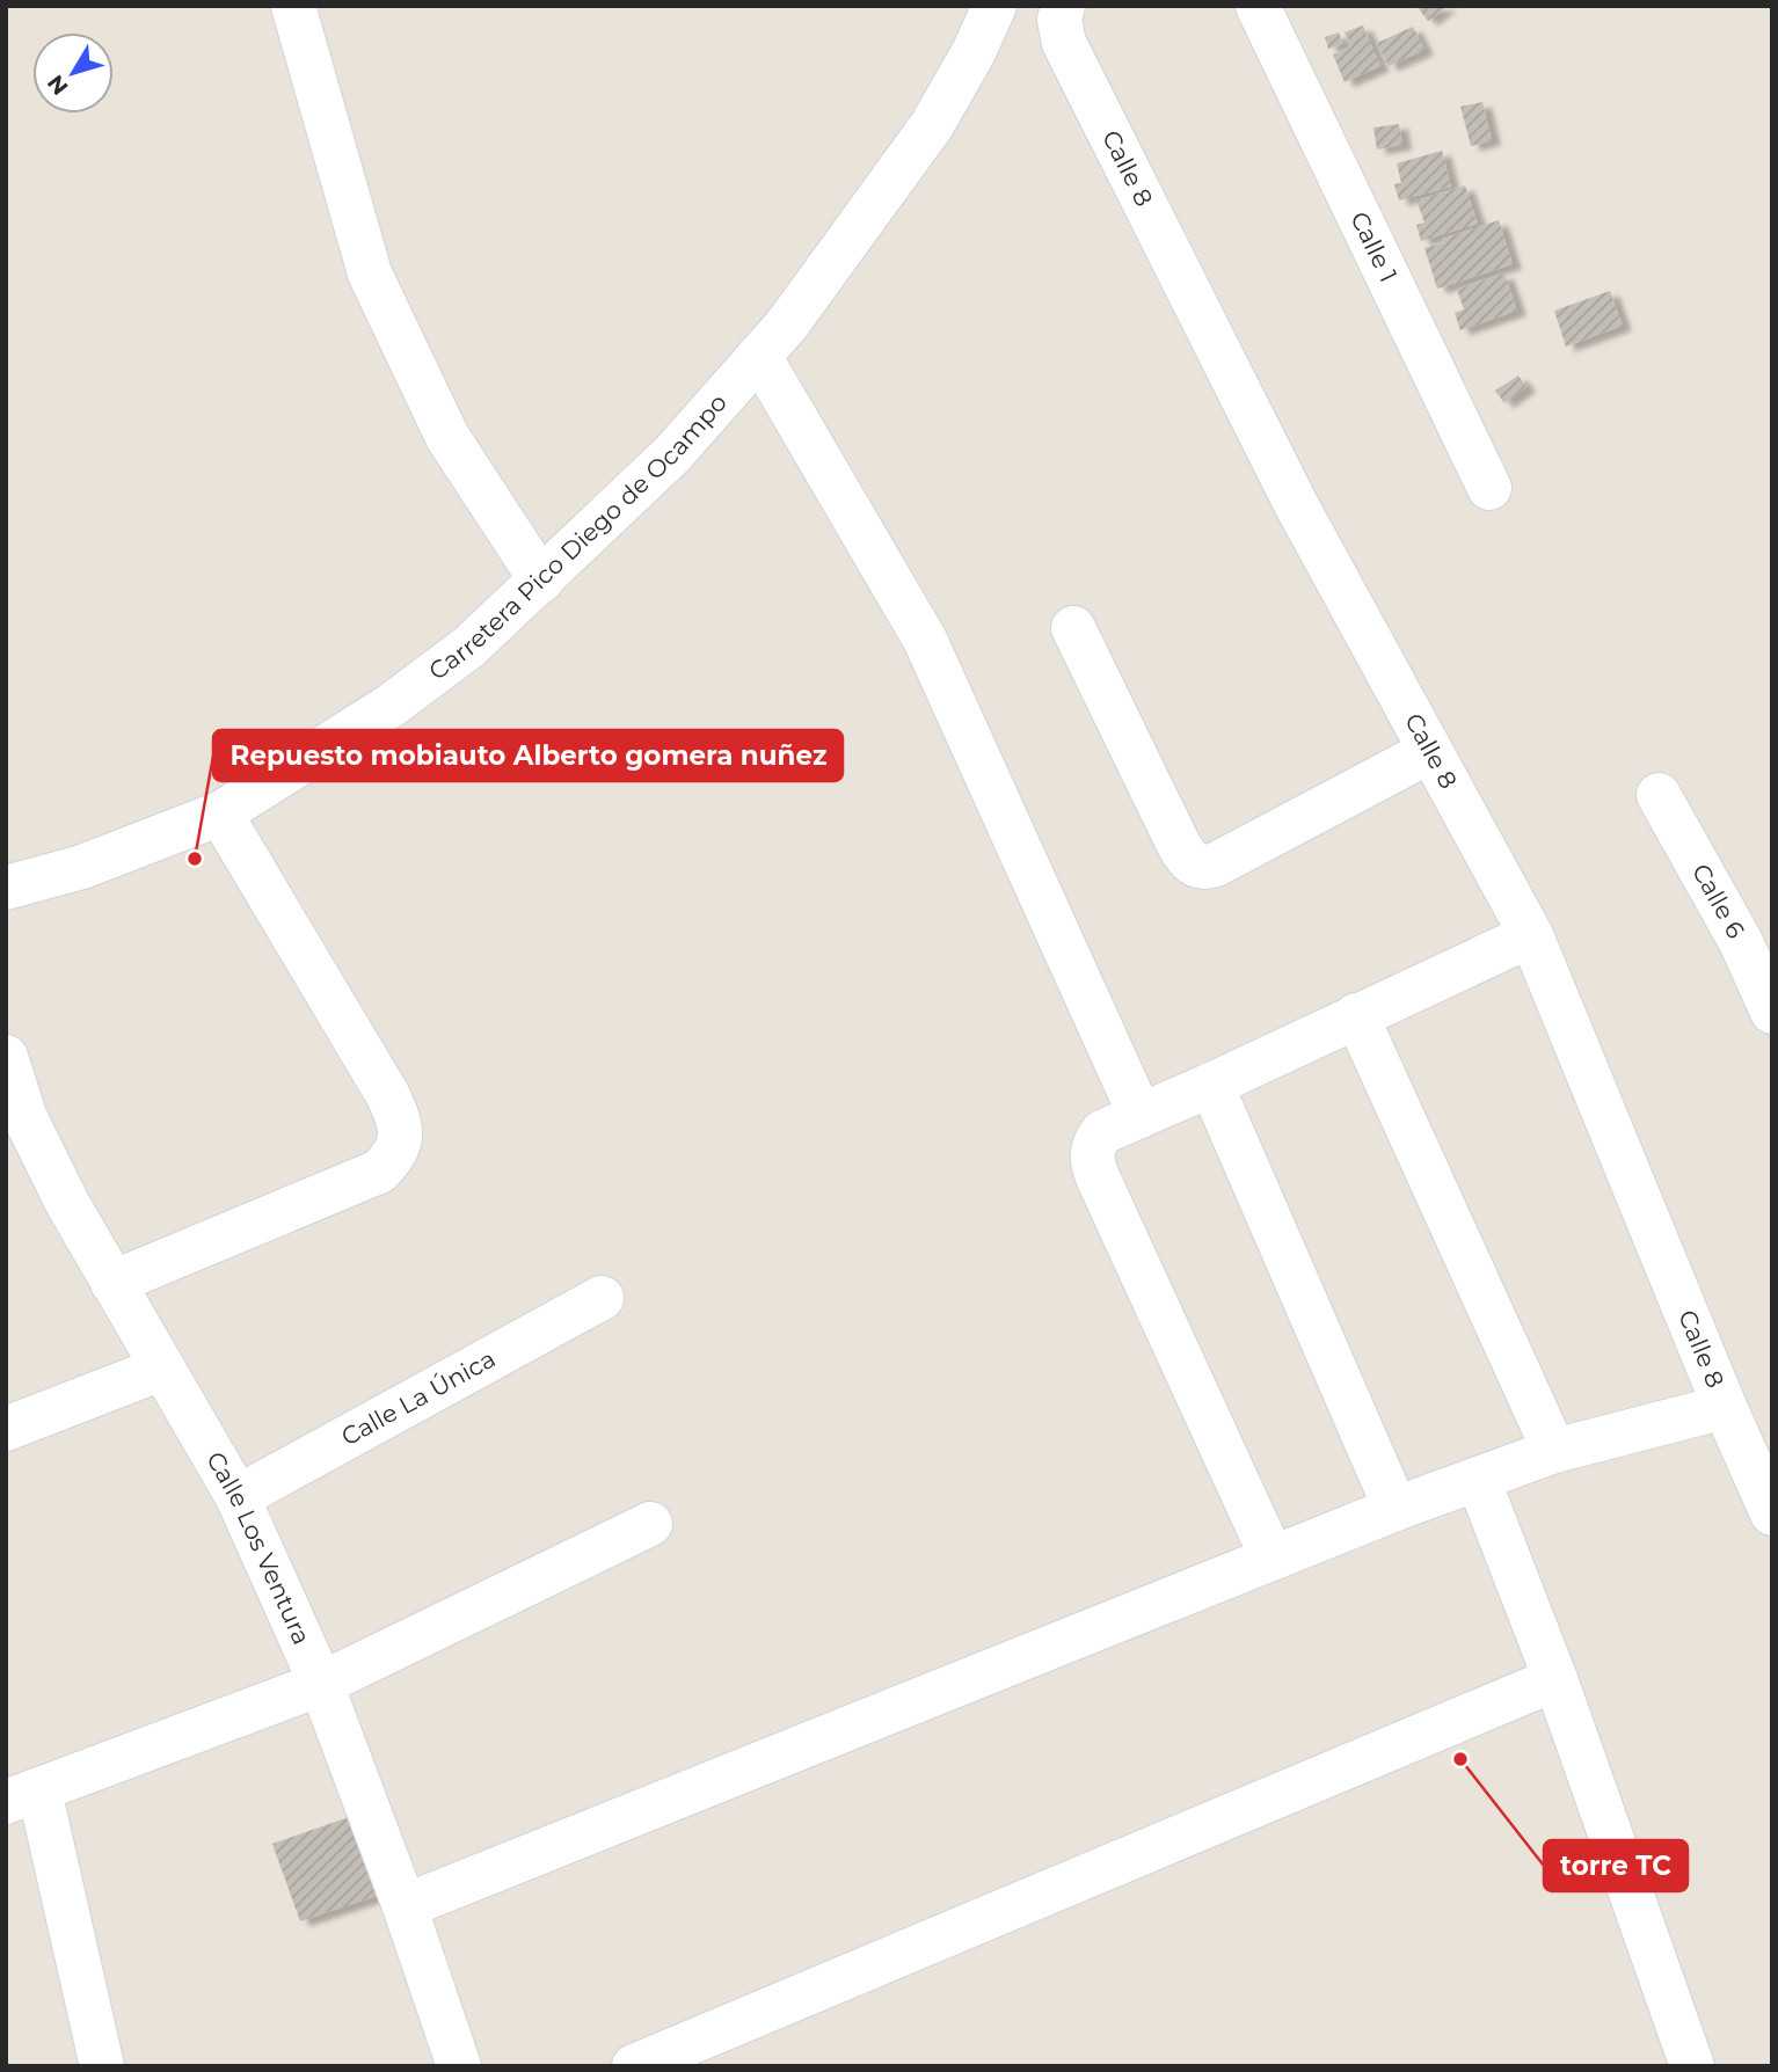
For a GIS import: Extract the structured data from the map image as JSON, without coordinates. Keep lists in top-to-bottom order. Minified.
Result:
{"streets":{"street":["Calle 8","Calle 1","Carretera Pico Diego de Ocampo","Calle 6","Calle La Única","Calle Los Ventura"]},"crossings":[["Calle La Única","Calle Los Ventura"]],"places":["Repuesto mobiauto Alberto gomera nuñez","torre TC"],"north":"bottom left"}
